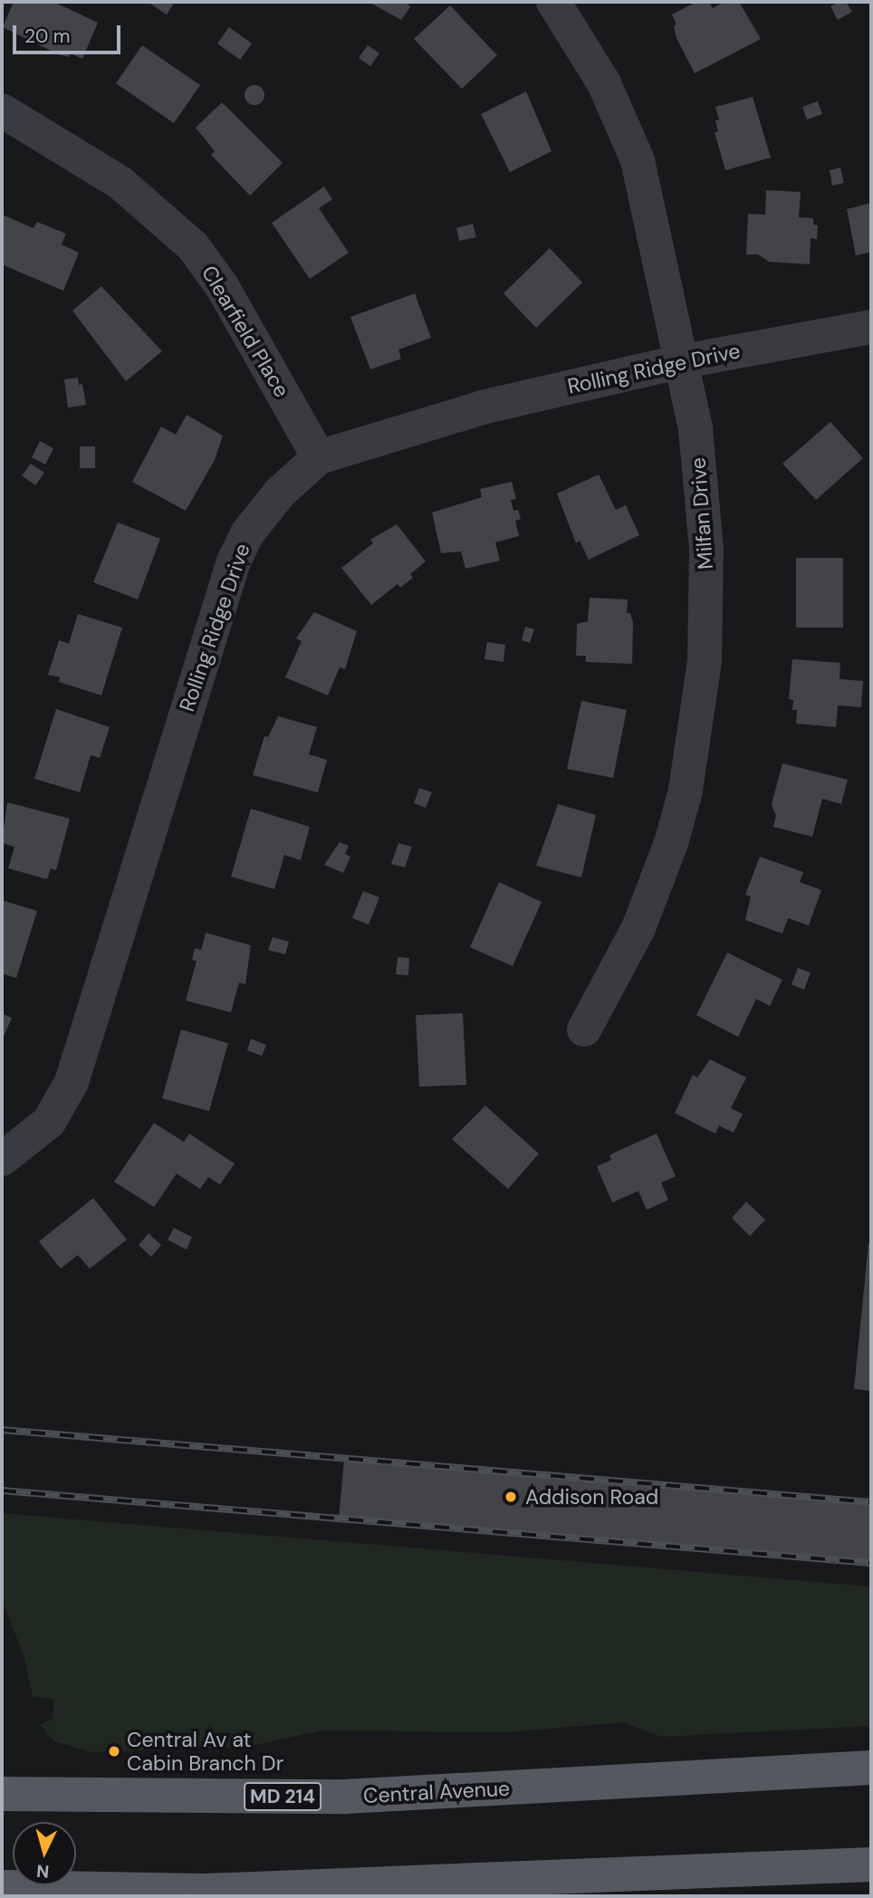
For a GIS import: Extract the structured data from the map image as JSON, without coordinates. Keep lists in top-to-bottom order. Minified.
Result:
{"streets":{"main road":["Central Avenue","MD 214"],"street":["Clearfield Place","Rolling Ridge Drive","Milfan Drive"]},"crossings":[["Clearfield Place","Rolling Ridge Drive"],["Rolling Ridge Drive","Milfan Drive"]],"places":["Addison Road","Central Av at Cabin Branch Dr"],"scale_bar":"20 m","north":"bottom"}
